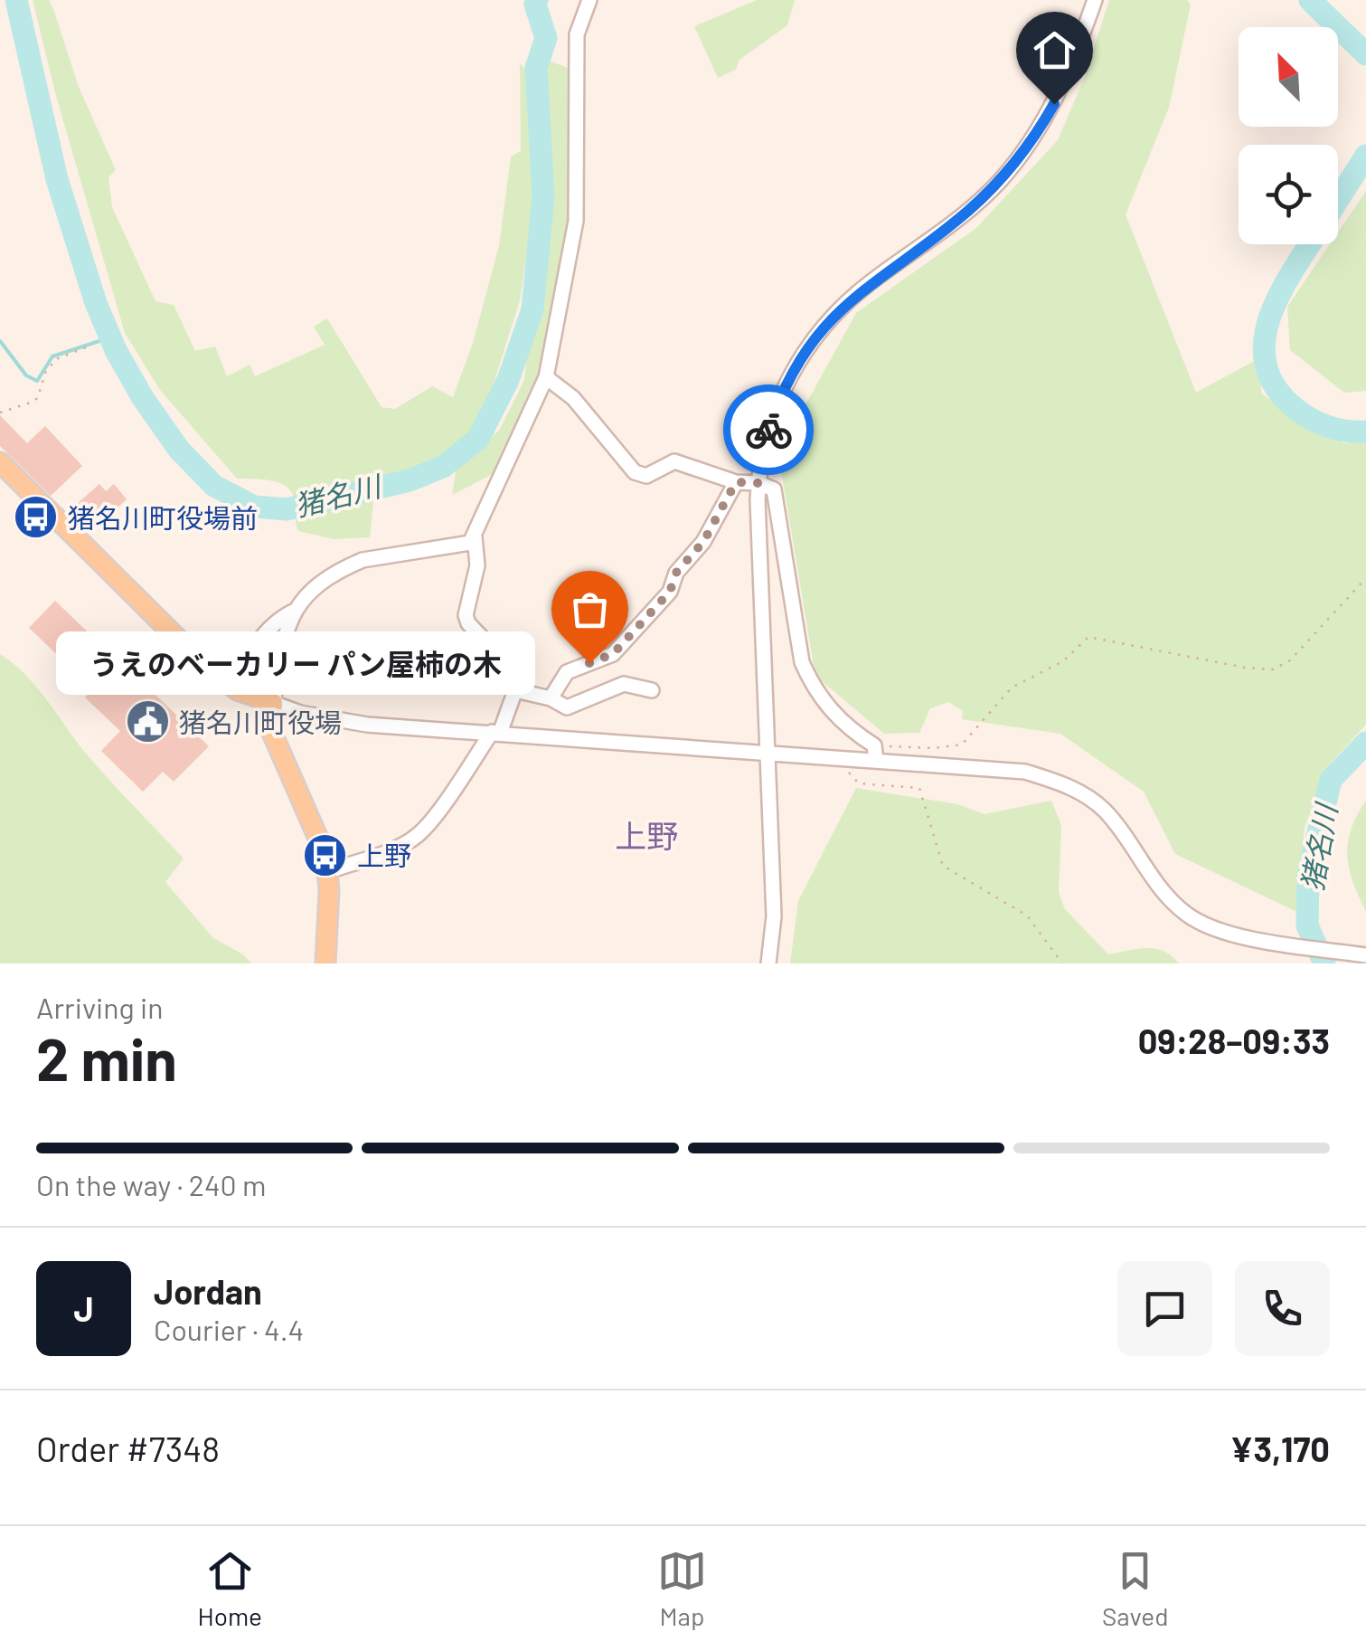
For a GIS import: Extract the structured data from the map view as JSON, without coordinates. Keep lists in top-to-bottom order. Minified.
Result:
{"districts":["上野"],"water":["猪名川"],"places":{"bus stop":["猪名川町役場前","上野"],"other":["うえのベーカリー パン屋柿の木"],"public building":["猪名川町役場"]},"north":"top left","page":{"bubble":"うえのベーカリー パン屋柿の木","heading":["2 min","Arriving in","09:28–09:33"],"panel":["Jordan","Courier · 4.4","Order #7348","¥3,170"],"bar":"On the way · 240 m","round":"J","tabs":["Home","Map","Saved"]}}
